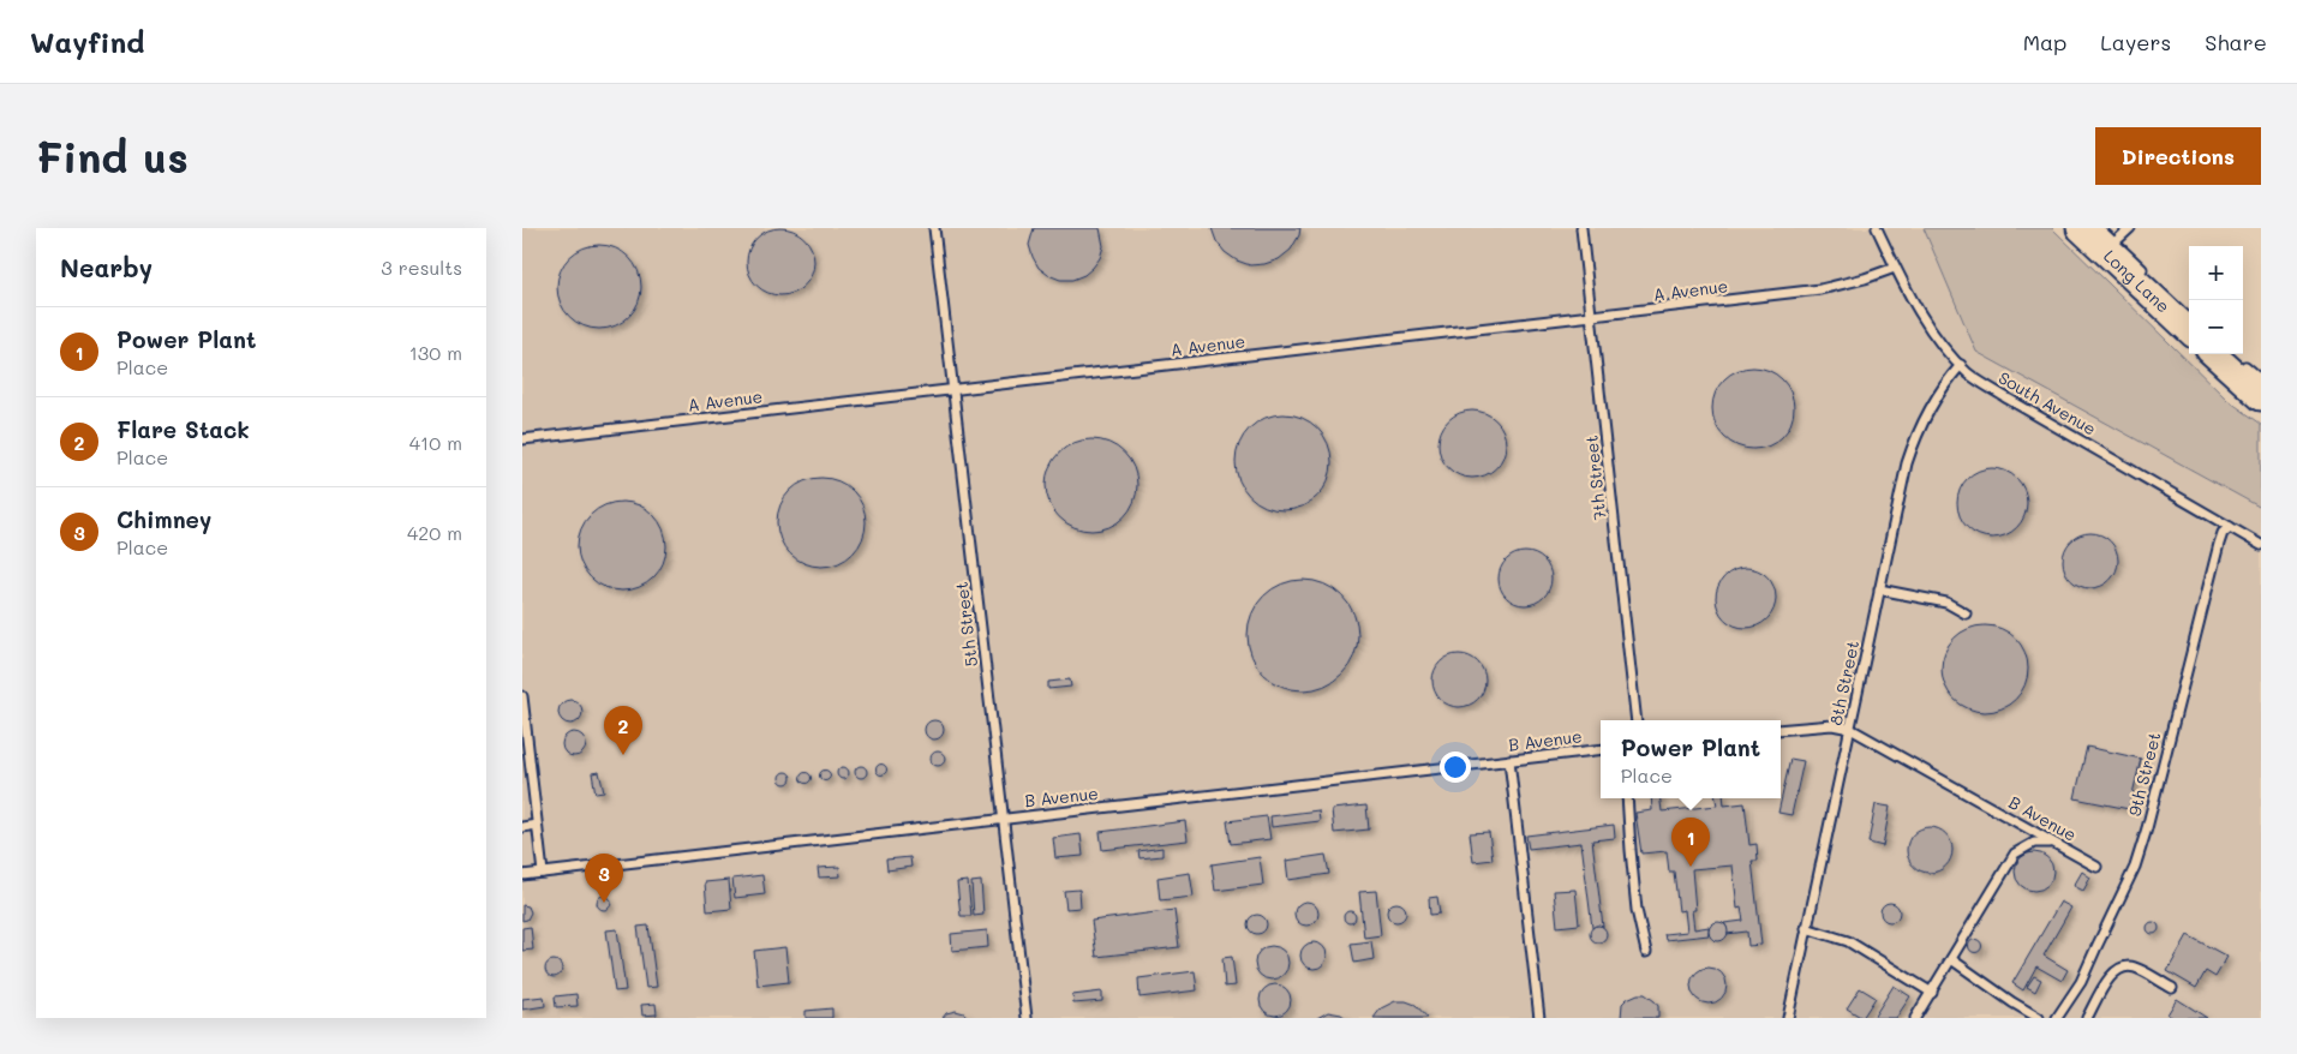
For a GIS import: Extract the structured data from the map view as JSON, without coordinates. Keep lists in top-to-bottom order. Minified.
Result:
{"streets":{"main road":["Long Lane"],"lane":["A Avenue","South Avenue","7th Street","5th Street","8th Street","B Avenue","9th Street"]},"crossings":[["A Avenue","South Avenue"],["A Avenue","7th Street"],["A Avenue","5th Street"],["South Avenue","8th Street"],["South Avenue","9th Street"],["5th Street","B Avenue"],["8th Street","B Avenue"]],"page":{"header":"Wayfind","nav":["Map","Layers","Share"],"buttons":"Directions","title":"Find us","heading":["Nearby","3 results"],"map_buttons":["+","−"],"list":[{"mark":"1","name":"Power Plant","note":"Place","value":"130 m"},{"mark":"2","name":"Flare Stack","note":"Place","value":"410 m"},{"mark":"3","name":"Chimney","note":"Place","value":"420 m"}],"pins":["2","1","3"],"popup":["Power Plant","Place"]}}
